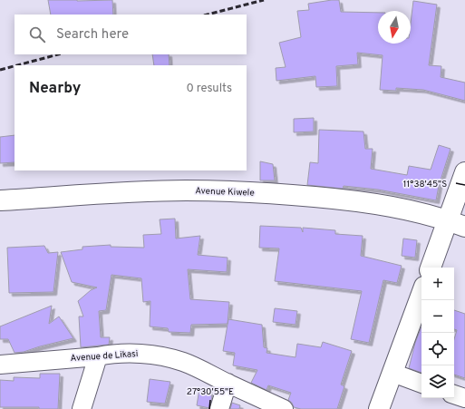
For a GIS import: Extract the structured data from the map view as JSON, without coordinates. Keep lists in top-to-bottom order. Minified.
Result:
{"streets":{"street":["Avenue Kiwele","Avenue de Likasi"]},"north":"bottom","page":{"search":"Search here","heading":["Nearby","0 results"],"map_buttons":["+","−"]},"coordinates":["11°38'45\"S","27°30'55\"E"]}
